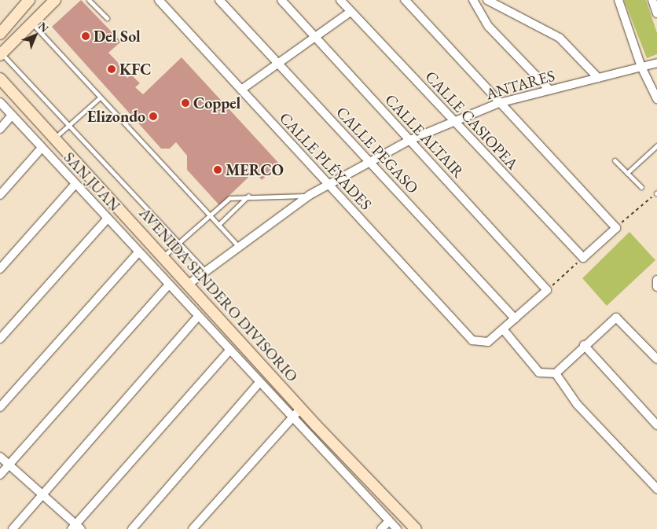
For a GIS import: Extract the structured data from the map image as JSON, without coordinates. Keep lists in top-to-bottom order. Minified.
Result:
{"streets":{"street":["ANTARES","CALLE CASIOPEA","CALLE ALTAIR","CALLE PEGASO","CALLE PLÉYADES","SAN JUAN","AVENIDA SENDERO DIVISORIO"]},"crossings":[["ANTARES","CALLE CASIOPEA"],["ANTARES","CALLE ALTAIR"],["ANTARES","CALLE PEGASO"],["ANTARES","CALLE PLÉYADES"],["ANTARES","AVENIDA SENDERO DIVISORIO"]],"places":["Del Sol","KFC","Coppel","Elizondo","MERCO"],"north":"top right"}
